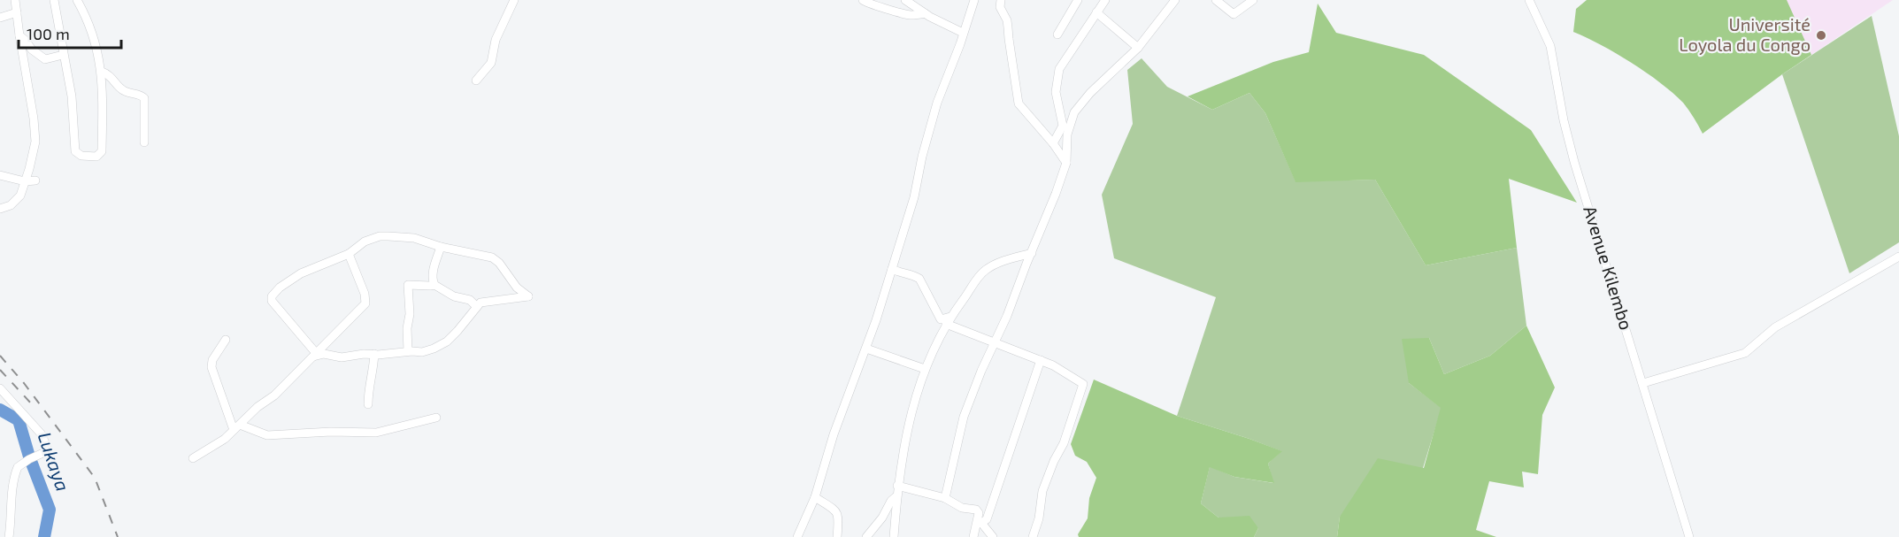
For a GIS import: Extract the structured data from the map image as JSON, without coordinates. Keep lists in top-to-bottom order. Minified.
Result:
{"streets":{"street":["Avenue Kilembo"]},"water":["Lukaya"],"places":["Université Loyola du Congo"],"scale_bar":"100 m"}
